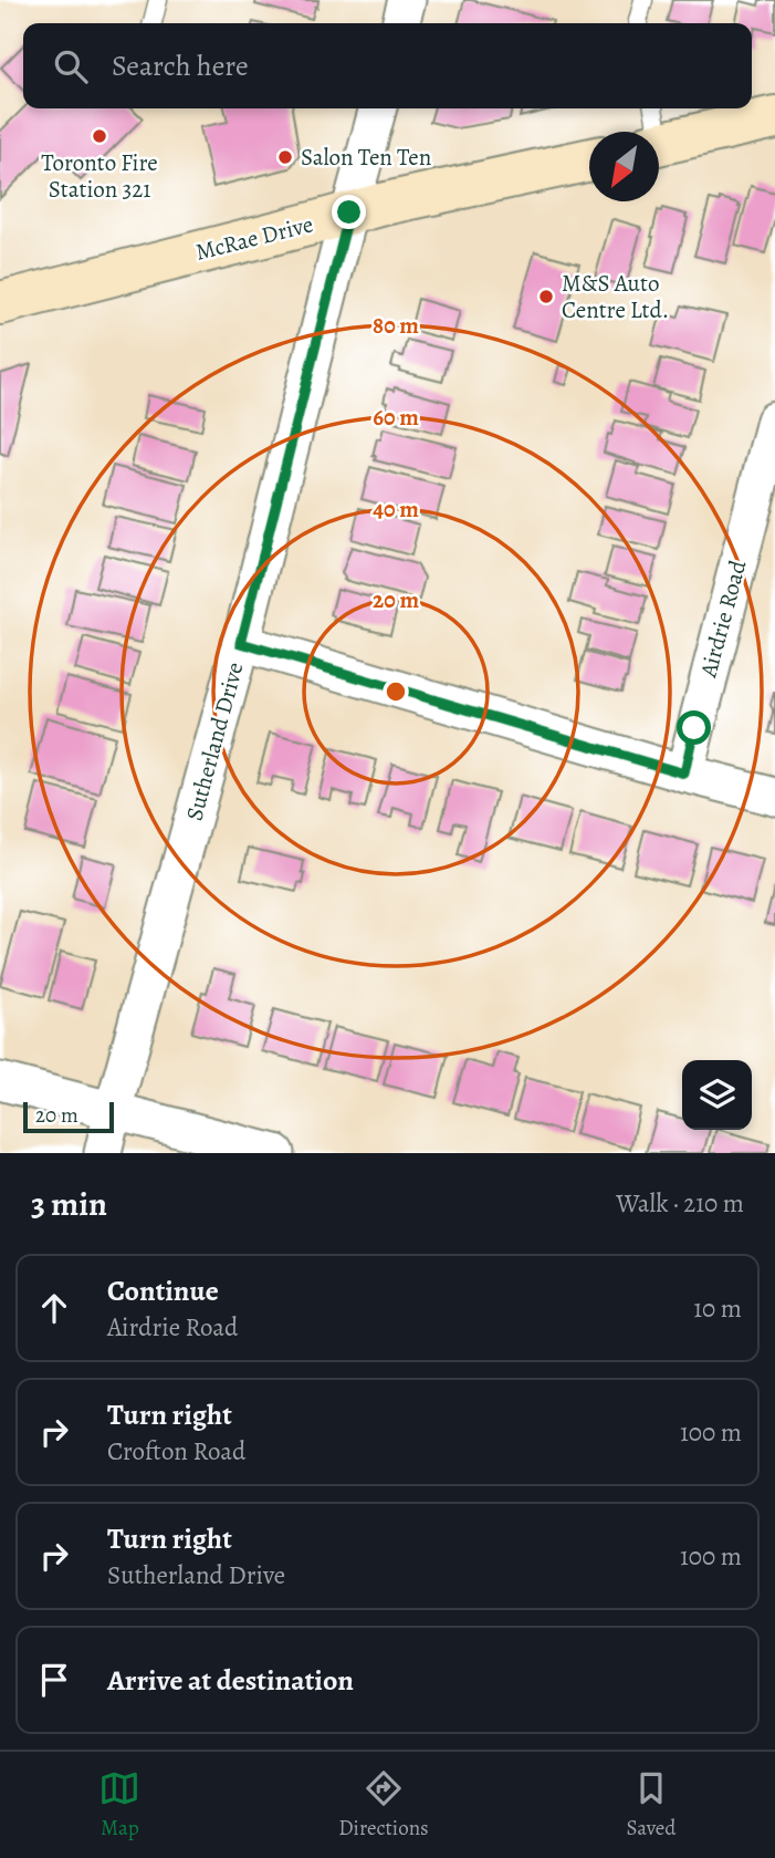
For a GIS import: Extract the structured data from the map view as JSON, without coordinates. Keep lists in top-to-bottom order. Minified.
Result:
{"streets":{"street":["McRae Drive","Airdrie Road","Sutherland Drive"]},"crossings":[["McRae Drive","Sutherland Drive"]],"places":["Toronto Fire Station 321","Salon Ten Ten","M&S Auto Centre Ltd."],"scale_bar":"20 m","north":"bottom left","page":{"search":"Search here","scale":"20 m","heading":["3 min","Walk · 210 m"],"list":[["Continue","Airdrie Road","10 m"],["Turn right","Crofton Road","100 m"],["Turn right","Sutherland Drive","100 m"],"Arrive at destination"],"nav":["Map","Directions","Saved"]},"rings":["80 m","60 m","40 m","20 m"]}
